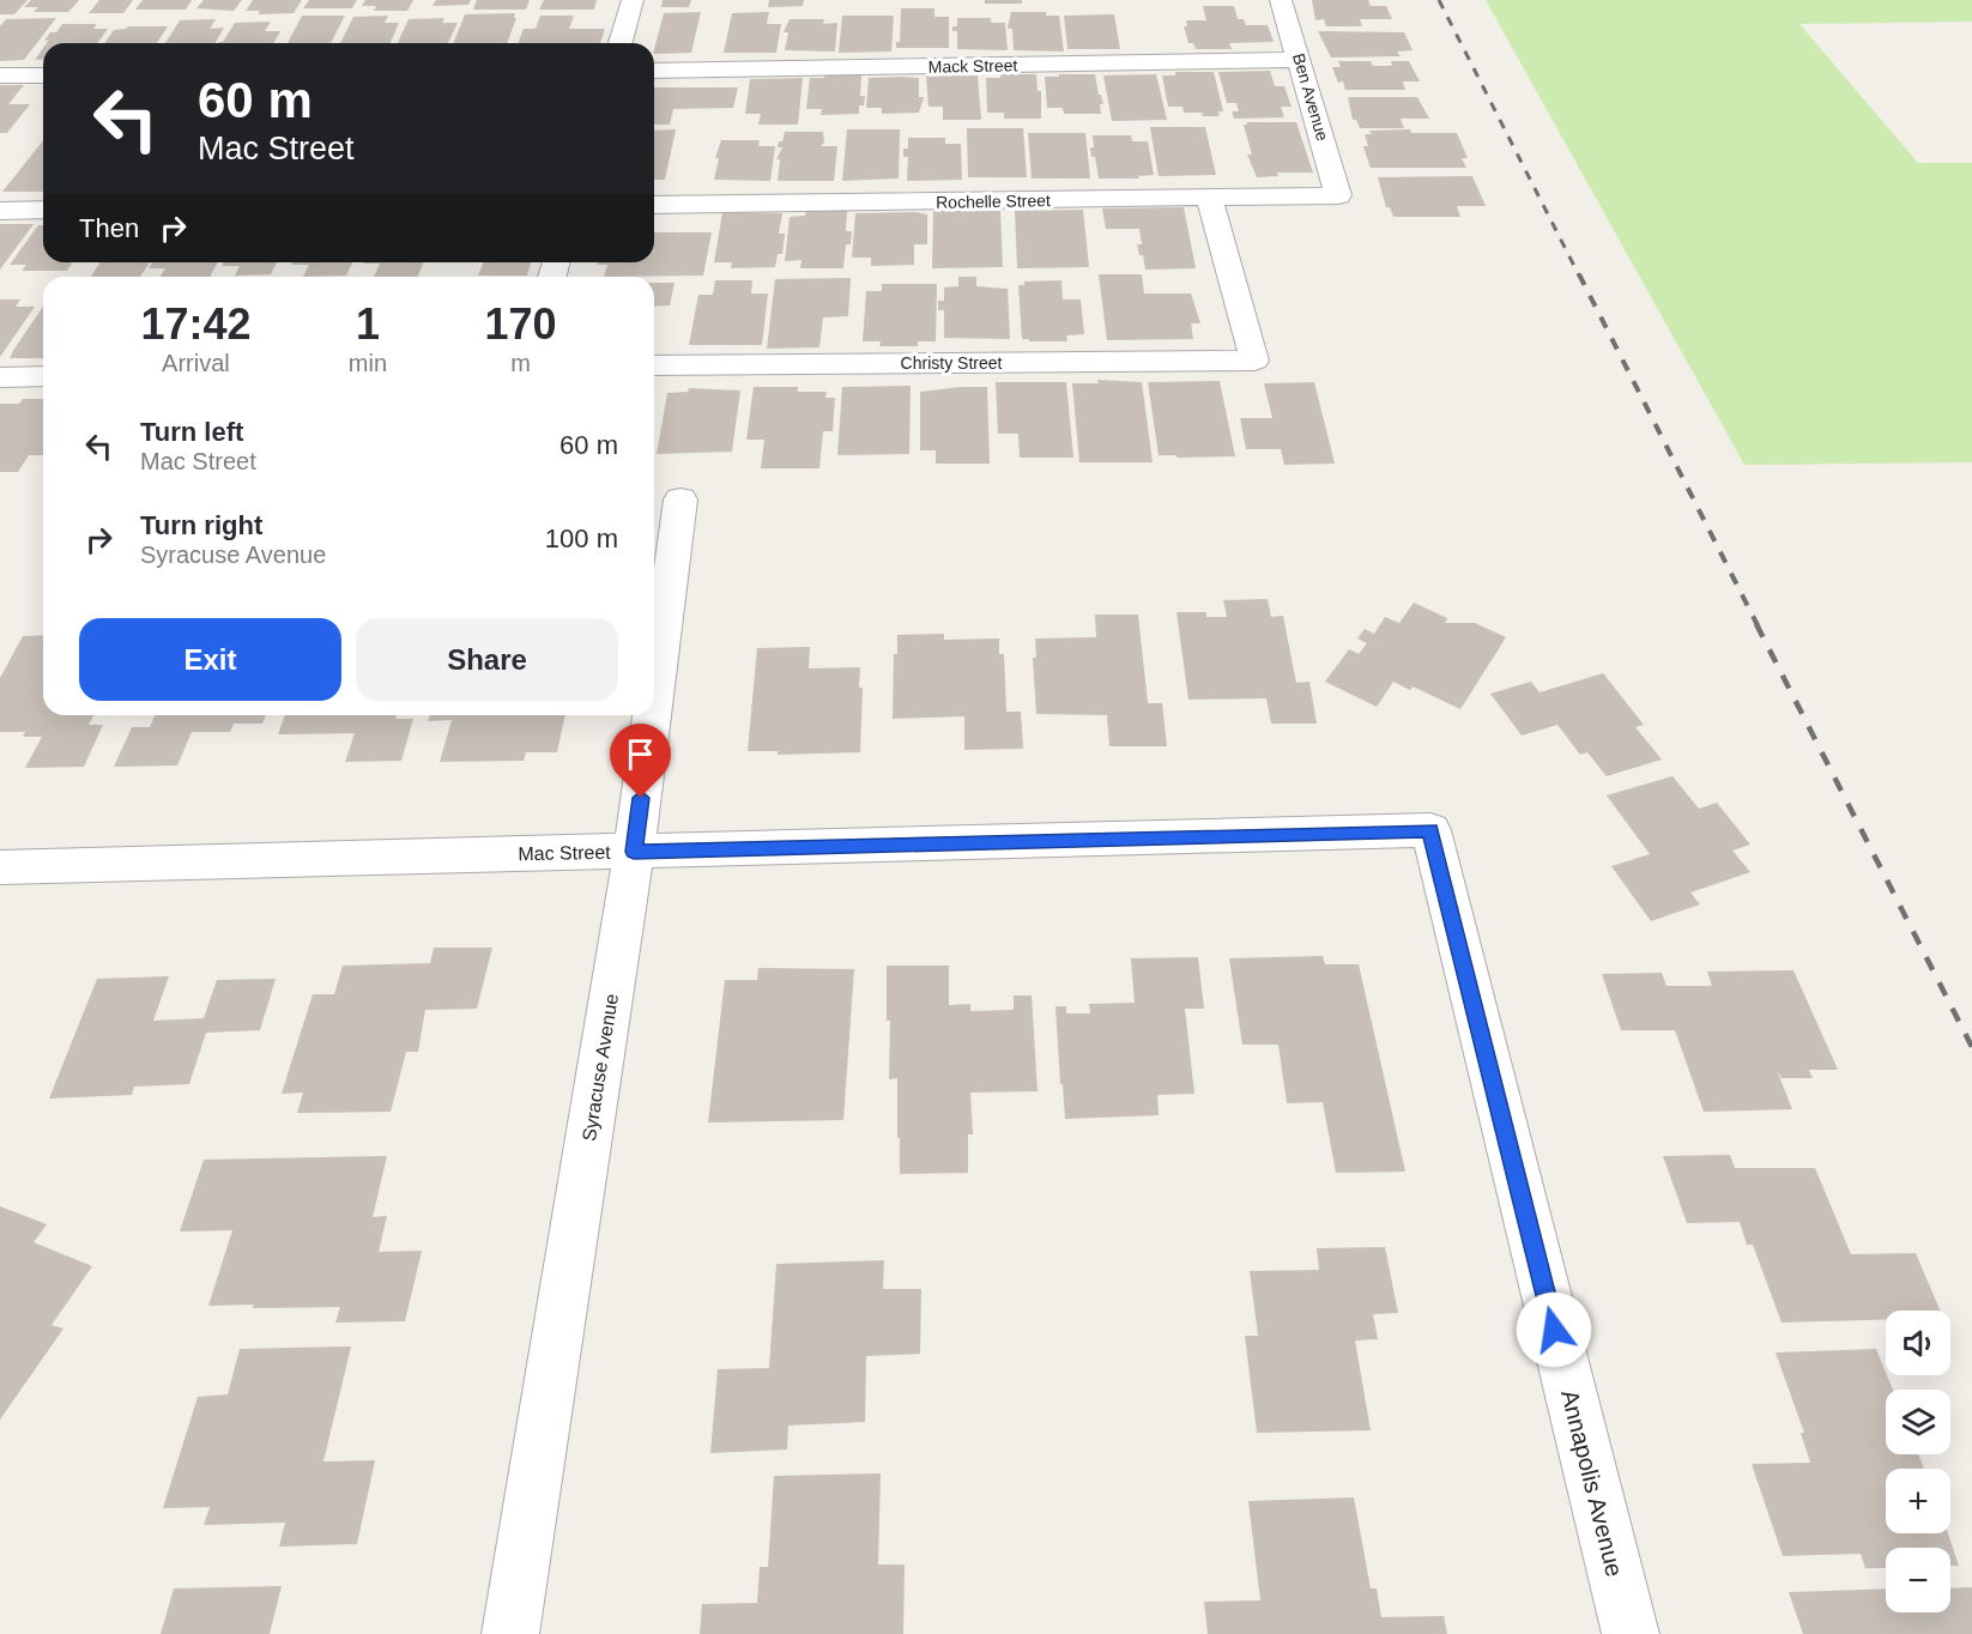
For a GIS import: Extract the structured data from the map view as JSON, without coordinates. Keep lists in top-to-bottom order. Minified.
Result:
{"streets":{"street":["Mack Street","Ben Avenue","Rochelle Street","Christy Street","Mac Street","Syracuse Avenue","Annapolis Avenue"]},"crossings":[["Mack Street","Ben Avenue"],["Ben Avenue","Rochelle Street"],["Rochelle Street","Christy Street"],["Mac Street","Syracuse Avenue"],["Mac Street","Annapolis Avenue"]],"page":{"turn":["60 m","Mac Street"],"then":"Then","eta":["17:42","Arrival","1","min","170","m"],"list":[{"name":"Turn left","note":"Mac Street","value":"60 m"},{"name":"Turn right","note":"Syracuse Avenue","value":"100 m"}],"buttons":["Exit","Share"],"map_buttons":["+","−"]}}
